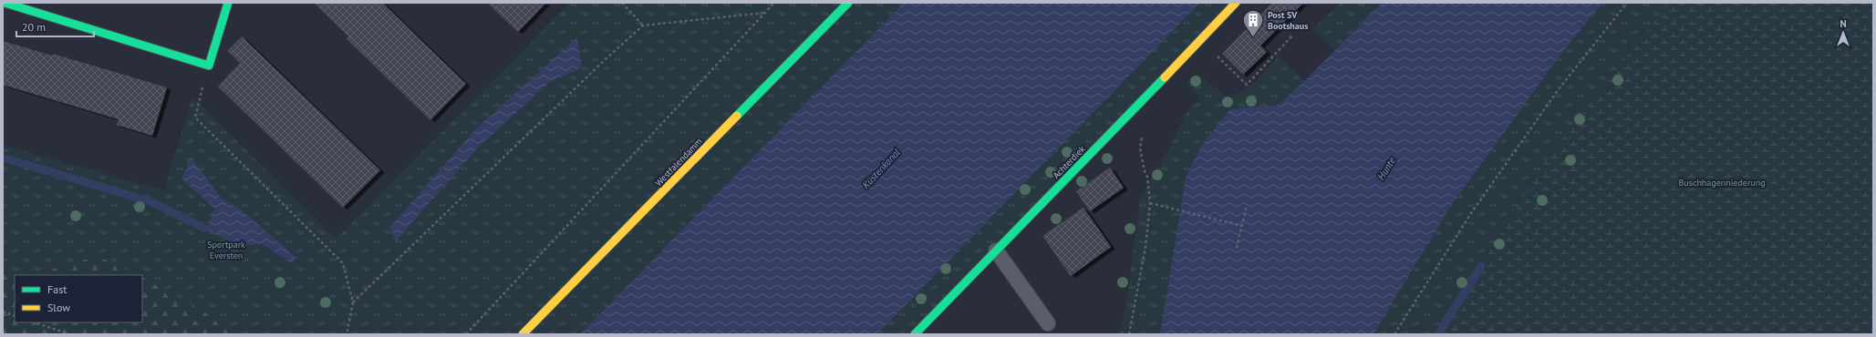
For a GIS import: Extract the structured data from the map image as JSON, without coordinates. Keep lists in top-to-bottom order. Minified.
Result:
{"streets":{"street":["Westfalendamm","Achterdiek"]},"water":["Küstenkanal","Hunte"],"parks":["Buschhagenniederung","Sportpark Eversten"],"places":{"building":["Post SV Bootshaus"]},"legend":["Fast","Slow"],"scale_bar":"20 m","north":"top"}
